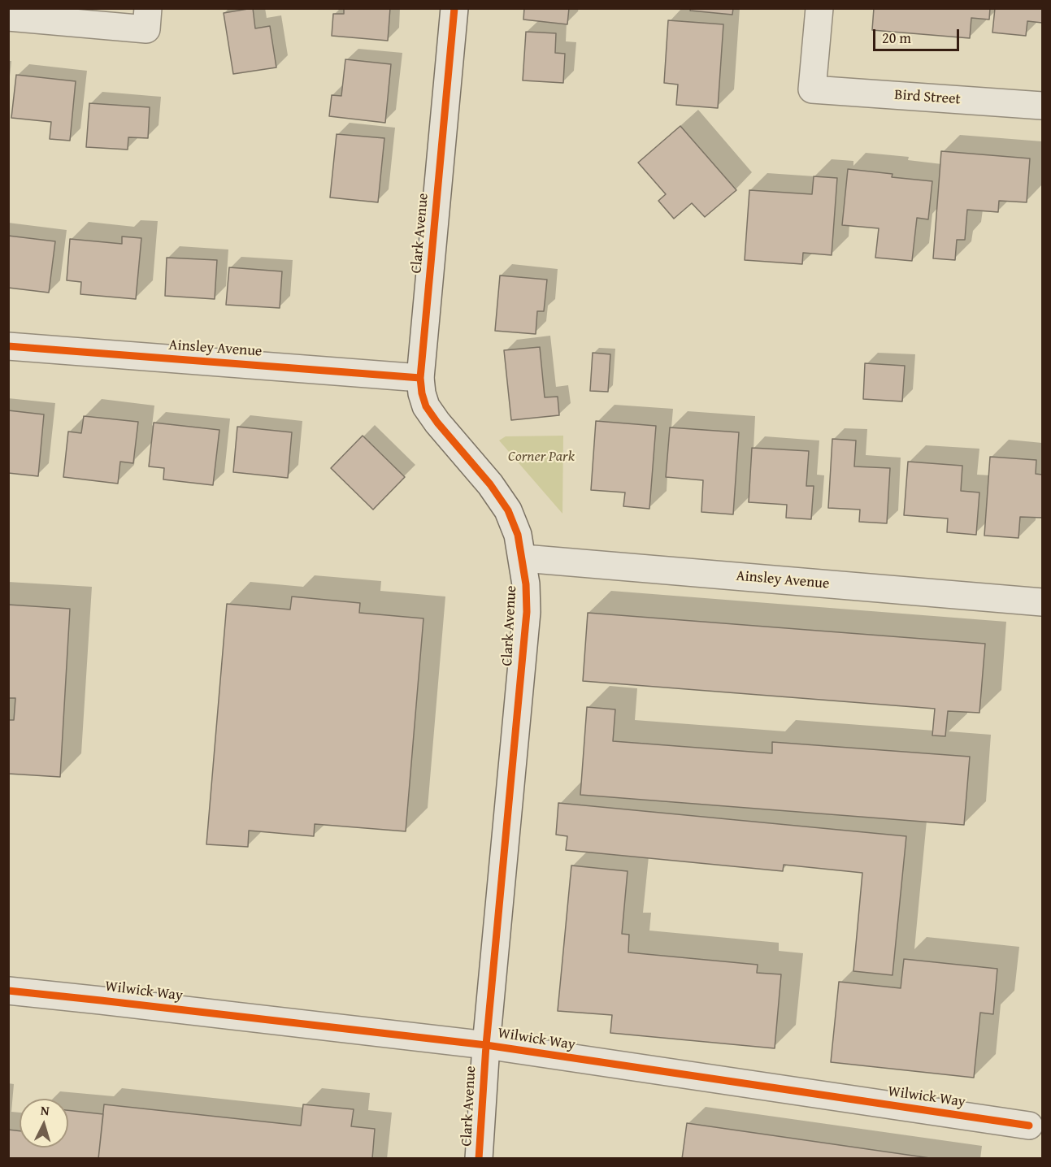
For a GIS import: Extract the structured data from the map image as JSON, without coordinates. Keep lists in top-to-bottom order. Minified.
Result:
{"streets":{"street":["Bird Street","Clark Avenue","Ainsley Avenue","Wilwick Way"]},"crossings":[["Clark Avenue","Ainsley Avenue"],["Clark Avenue","Wilwick Way"]],"parks":["Corner Park"],"scale_bar":"20 m","north":"top"}
